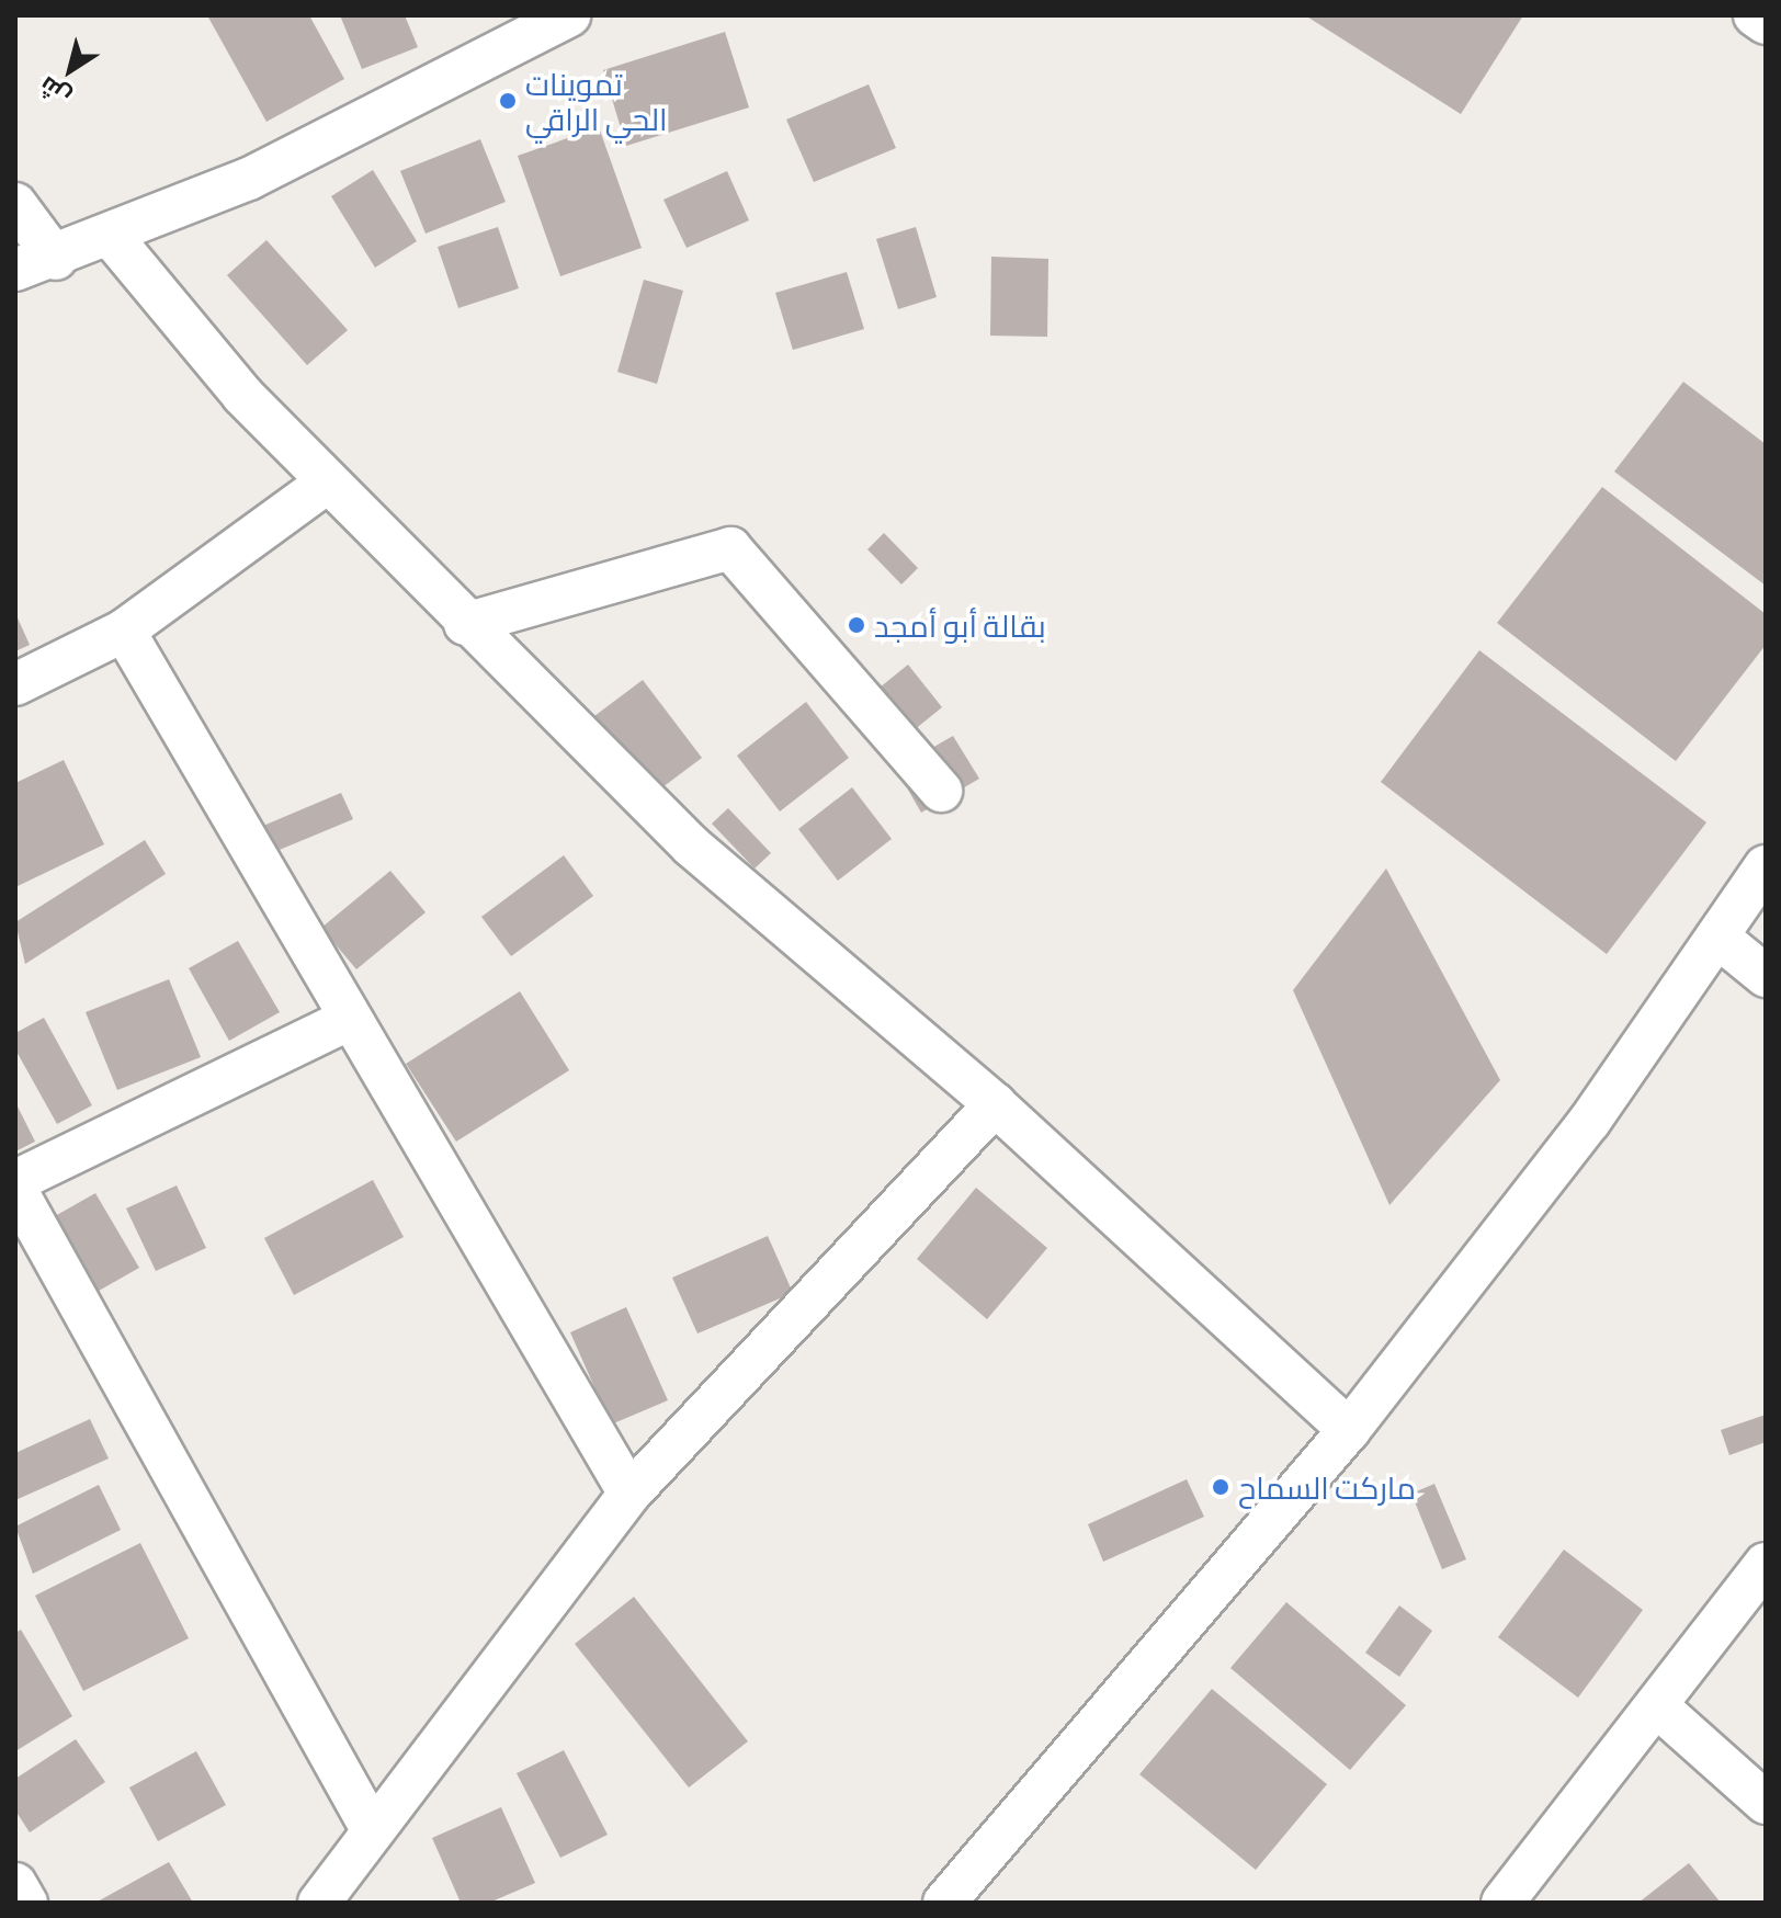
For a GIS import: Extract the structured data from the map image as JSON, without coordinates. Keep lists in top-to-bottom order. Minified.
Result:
{"places":["تموينات الحي الراقي","بقالة أبو أمجد","ماركت السماح"],"north":"bottom left"}
